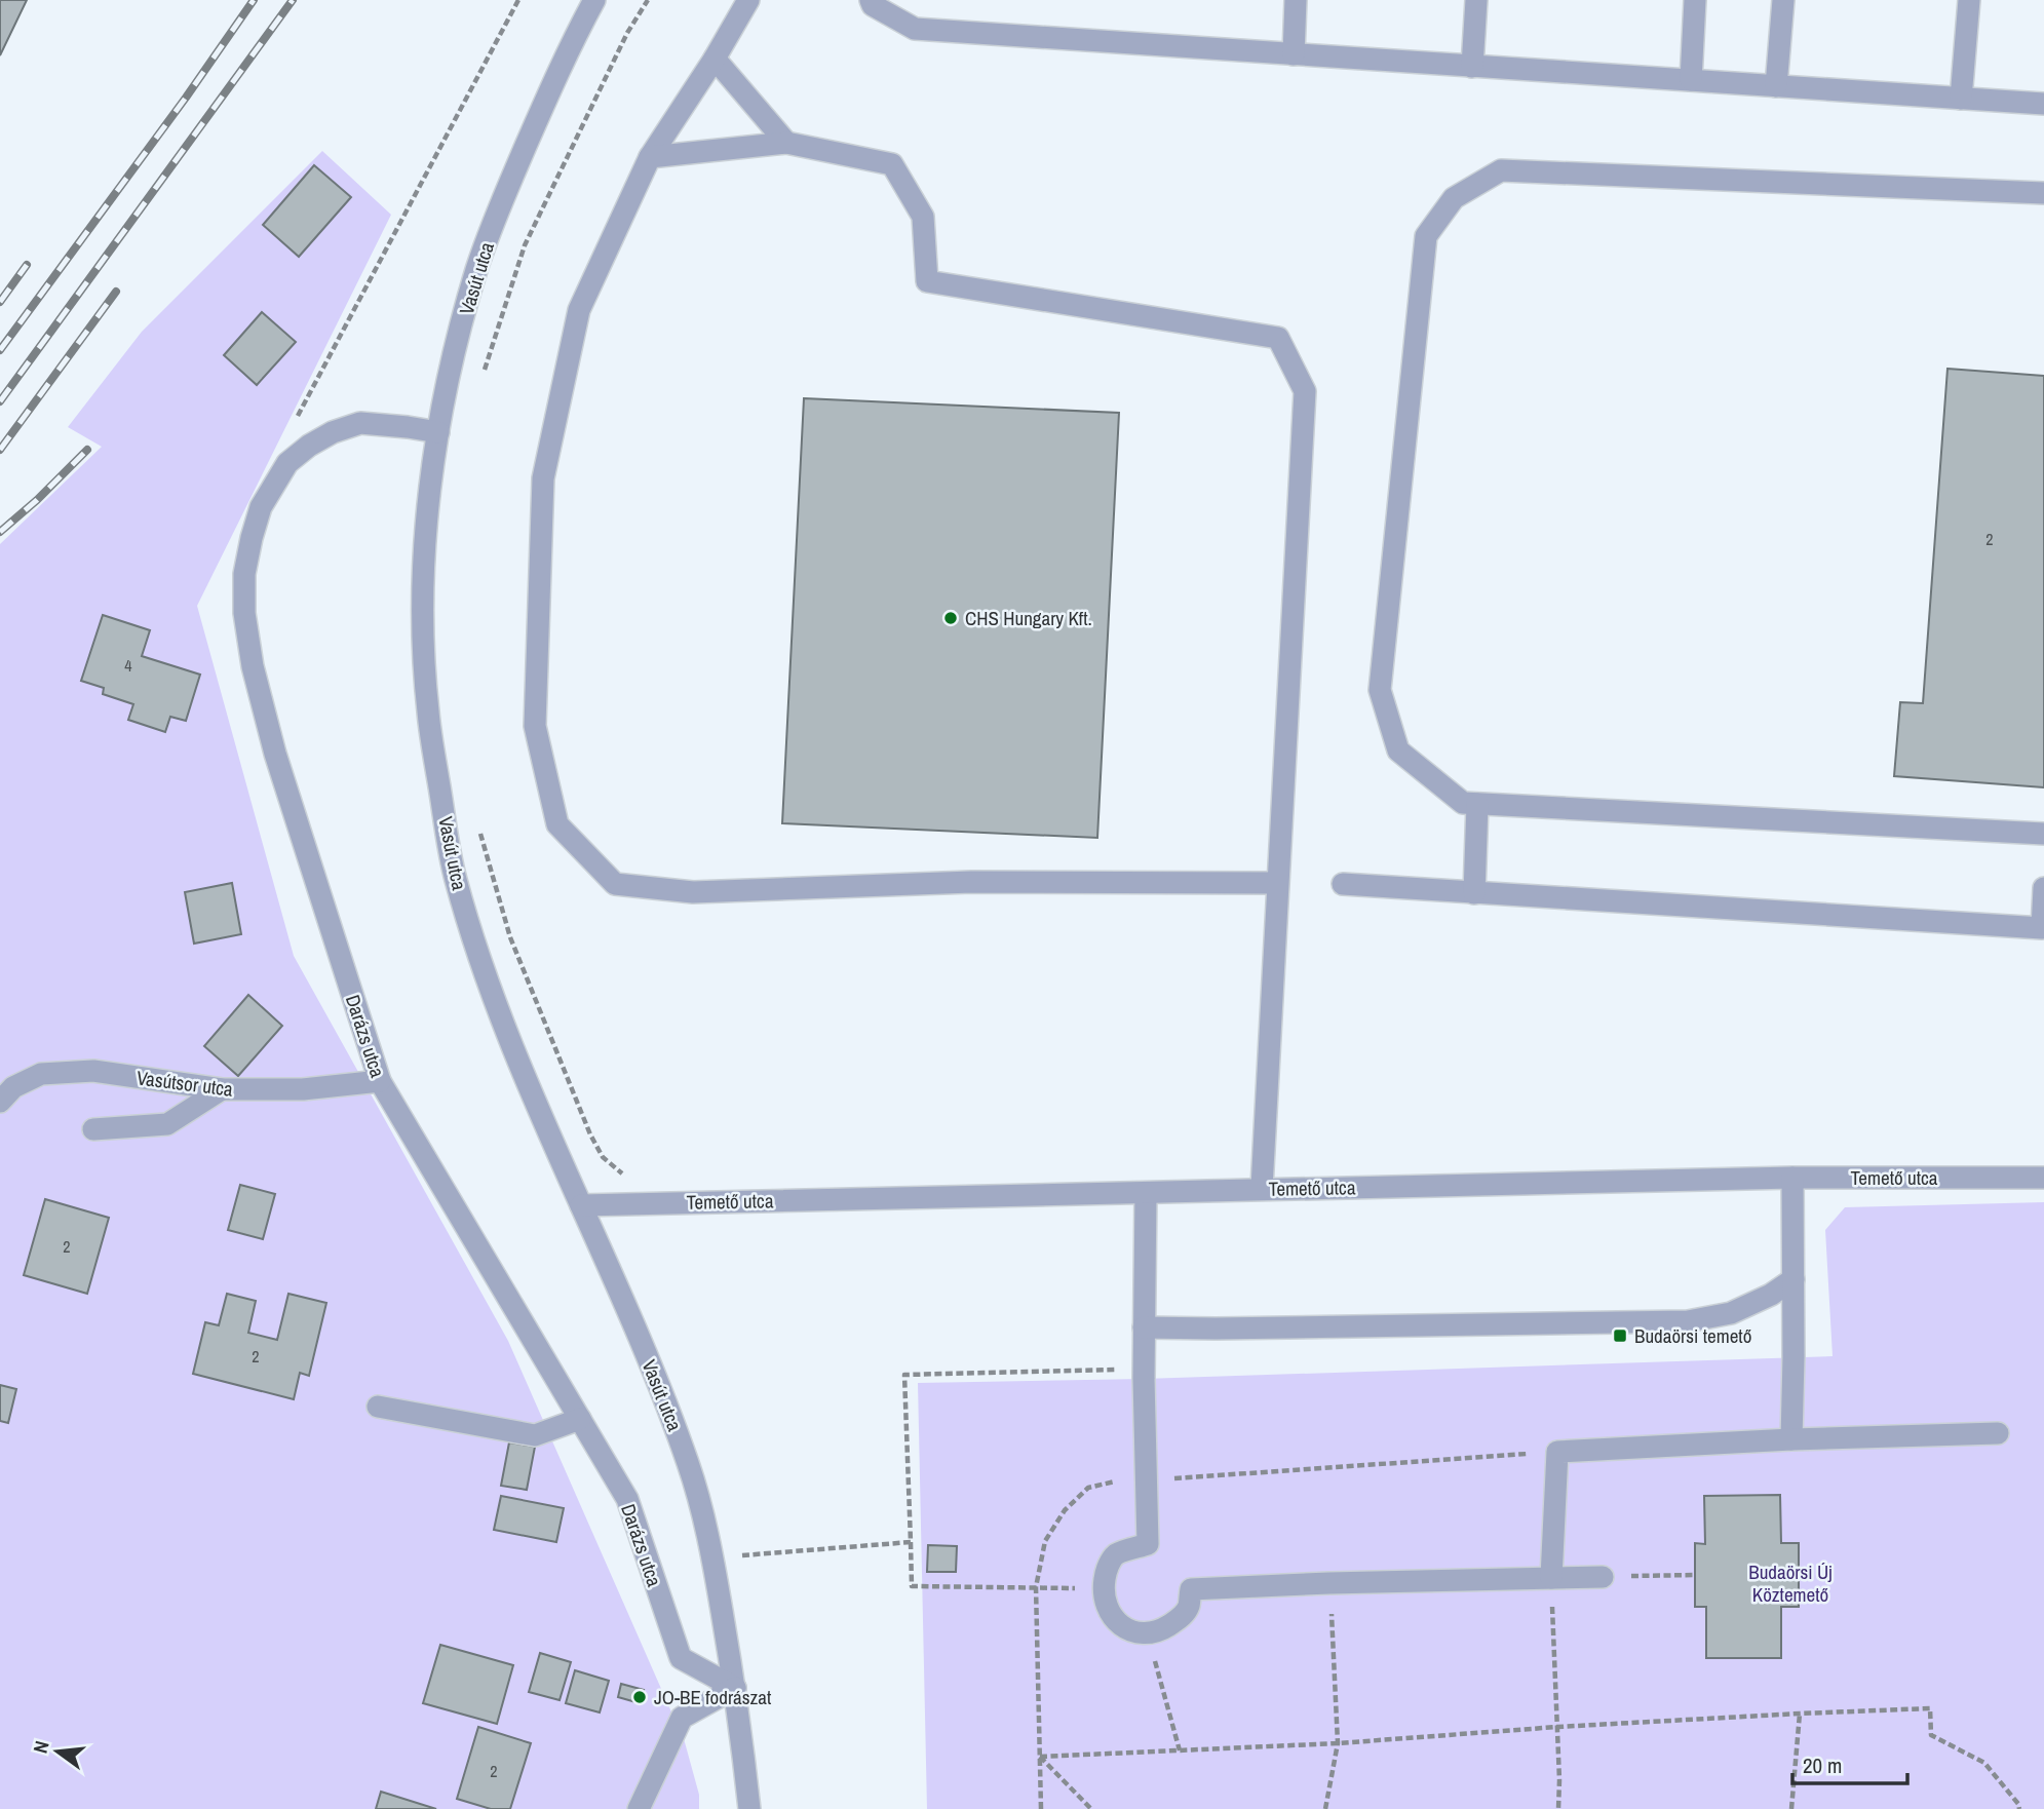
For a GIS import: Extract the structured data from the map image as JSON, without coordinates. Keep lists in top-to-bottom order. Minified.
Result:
{"streets":{"street":["Vasút utca","Darázs utca","Vasútsor utca","Temető utca"]},"crossings":[["Vasút utca","Darázs utca"],["Vasút utca","Temető utca"],["Darázs utca","Vasútsor utca"]],"parks":["Budaörsi Új Köztemető"],"places":{"other":["CHS Hungary Kft.","JO-BE fodrászat"],"transit":["Budaörsi temető"]},"house_numbers":["2","4","2","2","2"],"scale_bar":"20 m","north":"left"}
